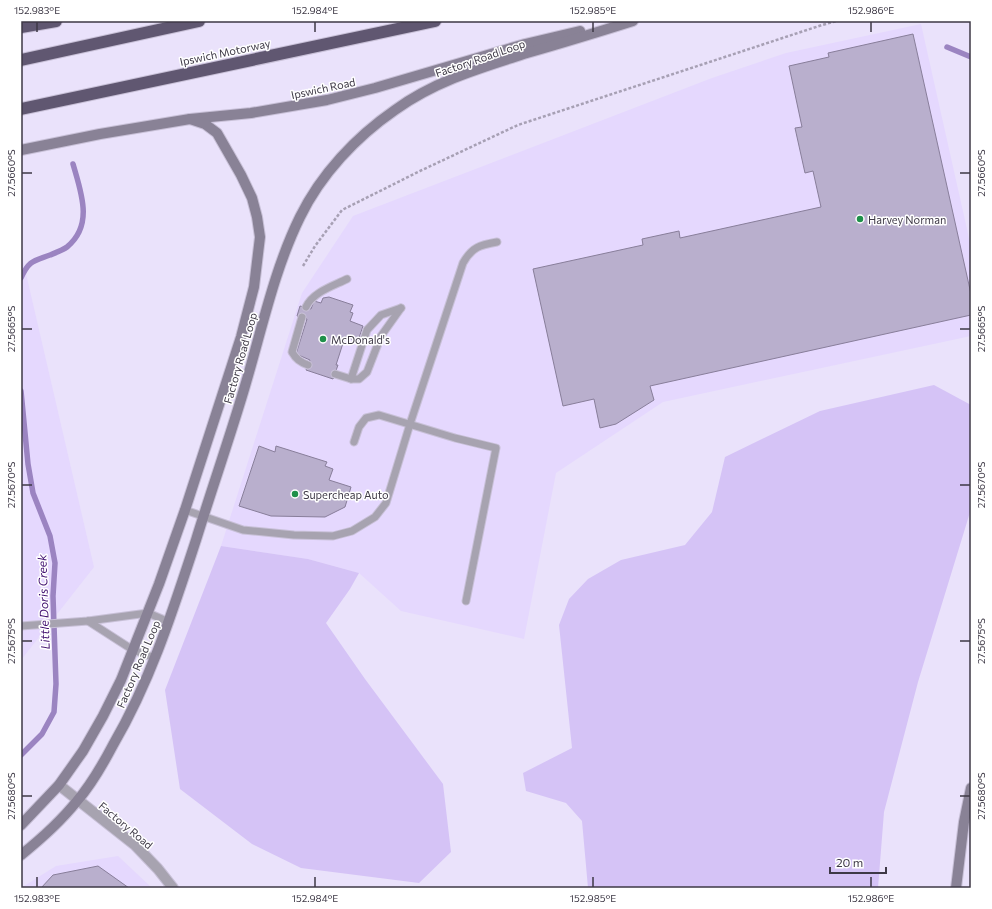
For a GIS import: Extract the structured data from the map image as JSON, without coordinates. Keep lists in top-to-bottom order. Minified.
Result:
{"streets":{"highway":["Ipswich Motorway"],"main road":["Factory Road Loop","Ipswich Road"],"street":["Factory Road"]},"crossings":[["Factory Road Loop","Ipswich Road"],["Factory Road Loop","Factory Road"]],"water":["Little Doris Creek"],"places":["Harvey Norman","McDonald's","Supercheap Auto"],"scale_bar":"20 m","coordinates":["152.983°E","152.984°E","152.985°E","152.986°E","27.5660°S","27.5665°S","27.5670°S","27.5675°S","27.5680°S"]}
